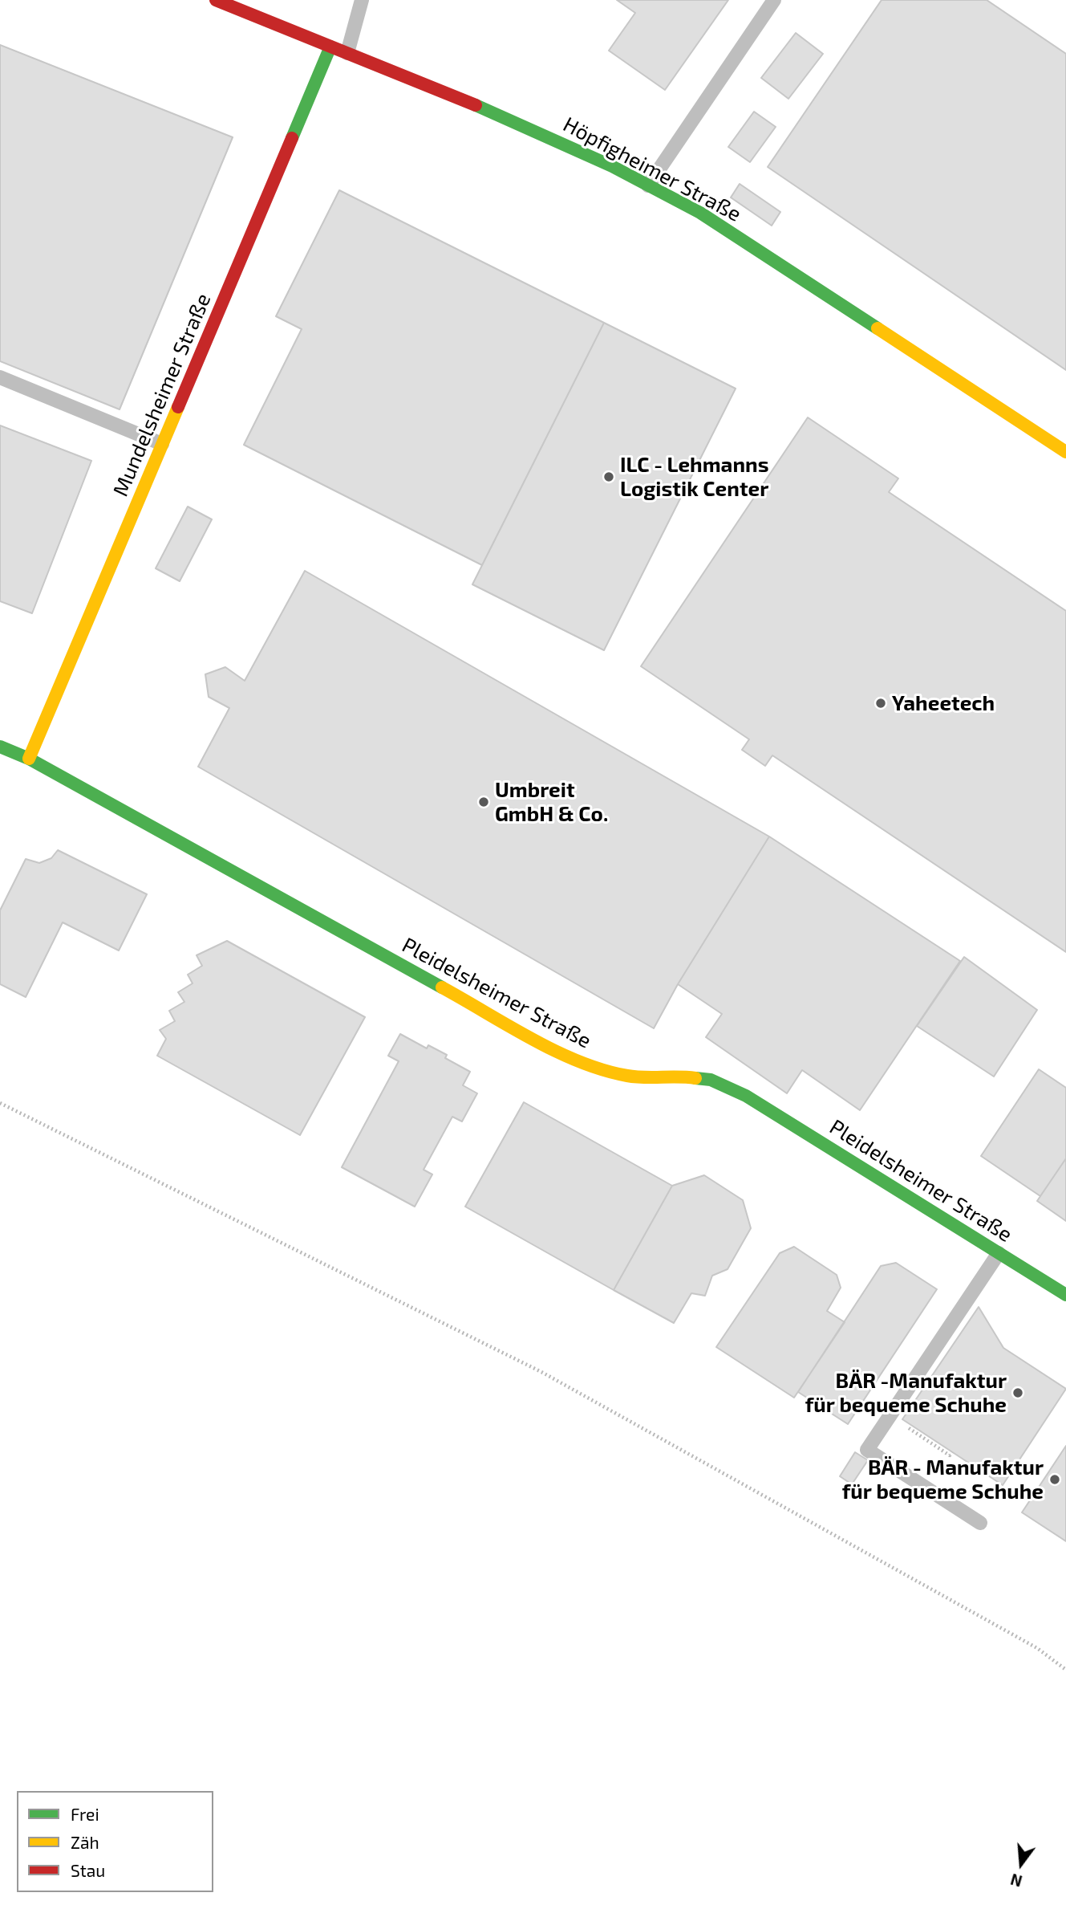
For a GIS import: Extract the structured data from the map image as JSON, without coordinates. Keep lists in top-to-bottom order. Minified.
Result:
{"streets":{"street":["Höpfigheimer Straße","Mundelsheimer Straße","Pleidelsheimer Straße"]},"crossings":[["Höpfigheimer Straße","Mundelsheimer Straße"],["Mundelsheimer Straße","Pleidelsheimer Straße"]],"places":["ILC - Lehmanns Logistik Center","Yaheetech","Umbreit GmbH & Co.","BÄR -Manufaktur für bequeme Schuhe","BÄR - Manufaktur für bequeme Schuhe"],"legend":["Frei","Zäh","Stau"],"north":"bottom"}
